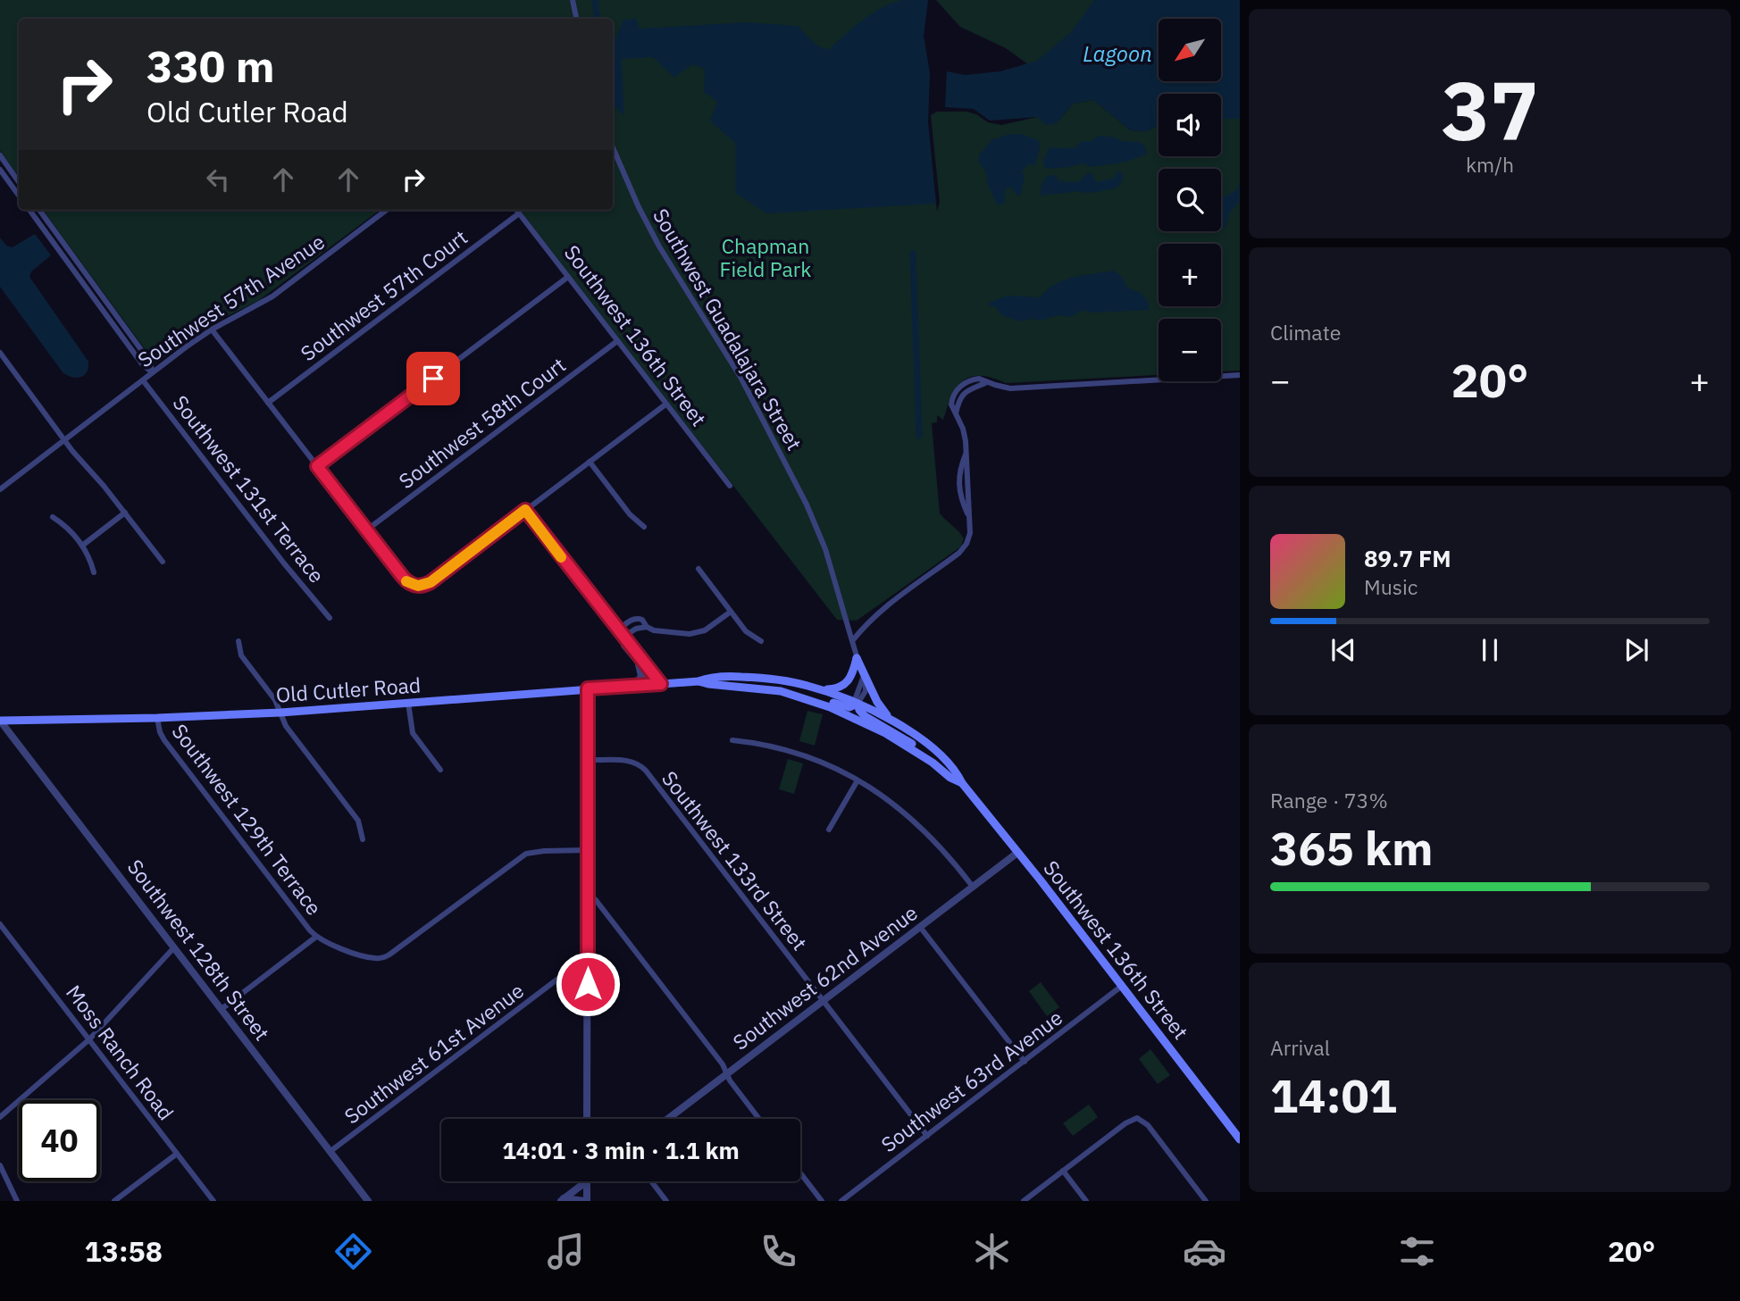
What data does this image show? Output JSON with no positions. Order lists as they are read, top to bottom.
{
  "streets": {
    "main road": ["Southwest 136th Street", "Old Cutler Road"],
    "street": [
      "Southwest 57th Court",
      "Southwest 57th Avenue",
      "Southwest Guadalajara Street",
      "Southwest 58th Court",
      "Southwest 131st Terrace",
      "Southwest 129th Terrace",
      "Southwest 133rd Street",
      "Southwest 128th Street",
      "Southwest 62nd Avenue",
      "Moss Ranch Road",
      "Southwest 61st Avenue",
      "Southwest 63rd Avenue"
    ]
  },
  "crossings": [
    ["Southwest 57th Court", "Southwest 136th Street"],
    ["Southwest 57th Avenue", "Southwest 131st Terrace"],
    ["Southwest Guadalajara Street", "Southwest 136th Street"],
    ["Southwest Guadalajara Street", "Old Cutler Road"],
    ["Southwest 136th Street", "Southwest 58th Court"],
    ["Southwest 136th Street", "Old Cutler Road"],
    ["Southwest 136th Street", "Southwest 62nd Avenue"],
    ["Southwest 136th Street", "Southwest 63rd Avenue"],
    ["Old Cutler Road", "Southwest 129th Terrace"],
    ["Old Cutler Road", "Southwest 128th Street"],
    ["Southwest 133rd Street", "Southwest 62nd Avenue"],
    ["Southwest 133rd Street", "Southwest 63rd Avenue"],
    ["Southwest 128th Street", "Southwest 61st Avenue"]
  ],
  "water": ["Lagoon"],
  "parks": ["Chapman Field Park"],
  "north": "bottom left",
  "page": {
    "tile": [
      ["37", "km/h"],
      "Climate",
      ["Range · 73%", "365 km"],
      ["Arrival", "14:01"]
    ],
    "map_buttons": ["+", "−"],
    "turn": ["330 m", "Old Cutler Road"],
    "heat": ["−", "20°", "+"],
    "song": ["89.7 FM", "Music"],
    "limit": "40",
    "trip": "14:01 · 3 min · 1.1 km",
    "tabs": ["13:58", "20°"]
  }
}
